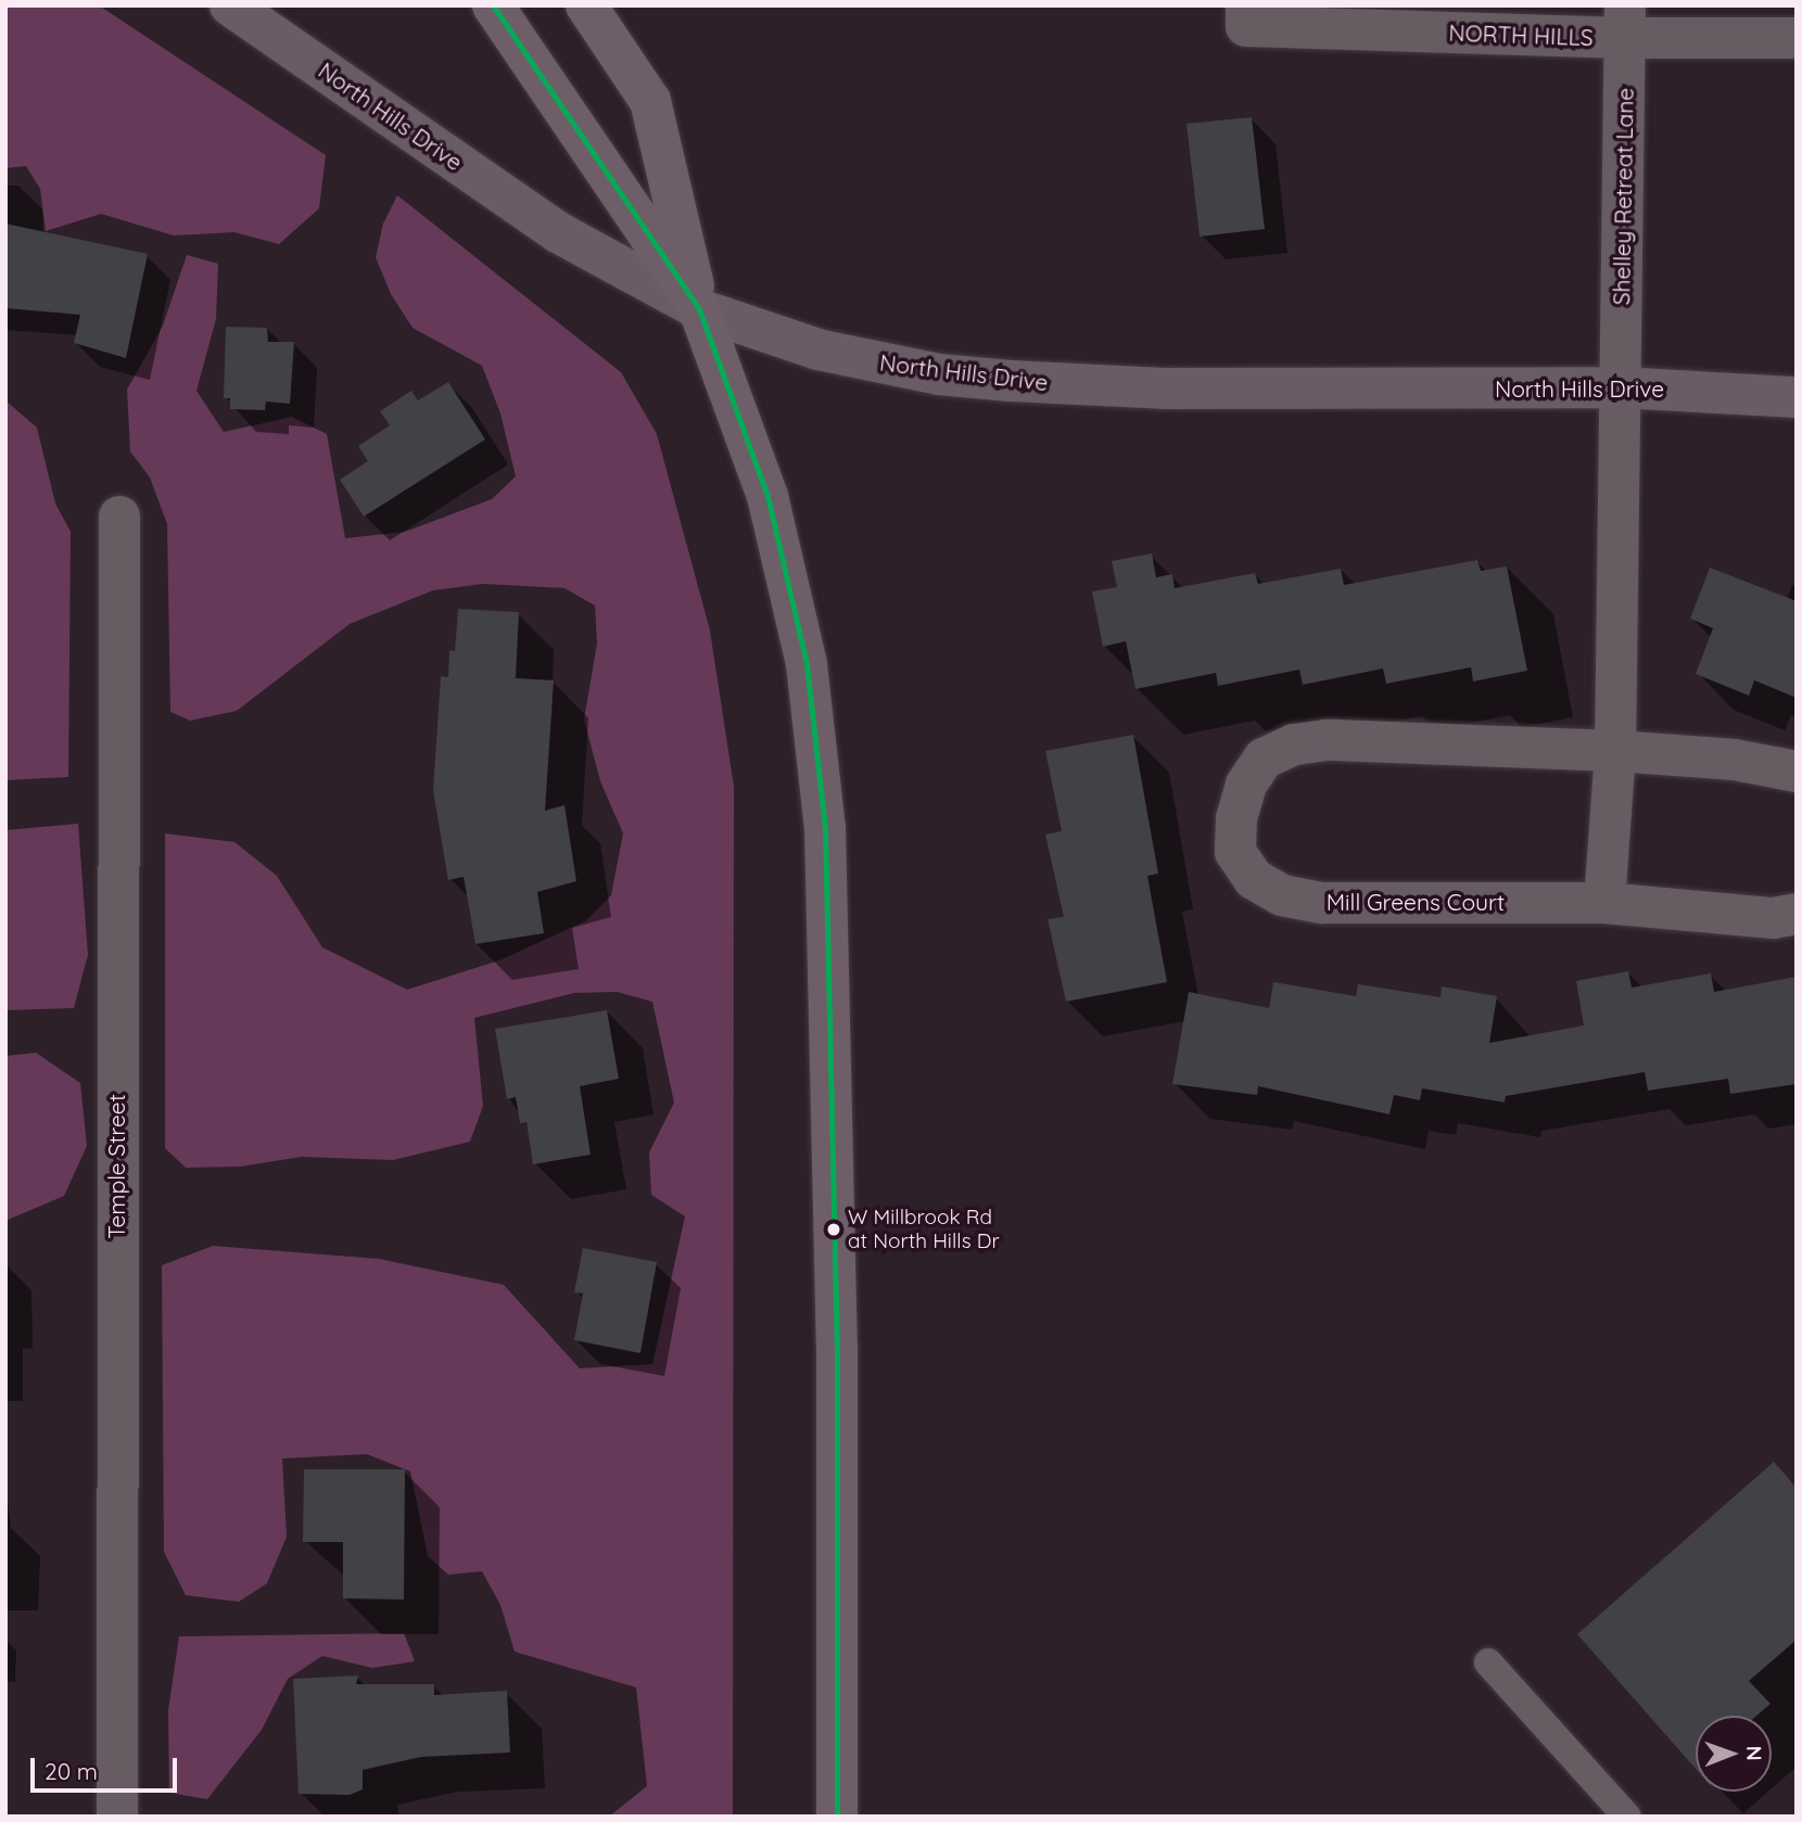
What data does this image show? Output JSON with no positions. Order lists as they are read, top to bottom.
{
  "streets": {
    "main road": ["North Hills Drive"],
    "street": [
      "NORTH HILLS",
      "Shelley Retreat Lane",
      "Mill Greens Court",
      "Temple Street"
    ]
  },
  "crossings": [
    ["NORTH HILLS", "Shelley Retreat Lane"],
    ["North Hills Drive", "Shelley Retreat Lane"]
  ],
  "places": ["W Millbrook Rd at North Hills Dr"],
  "scale_bar": "20 m",
  "north": "right"
}
